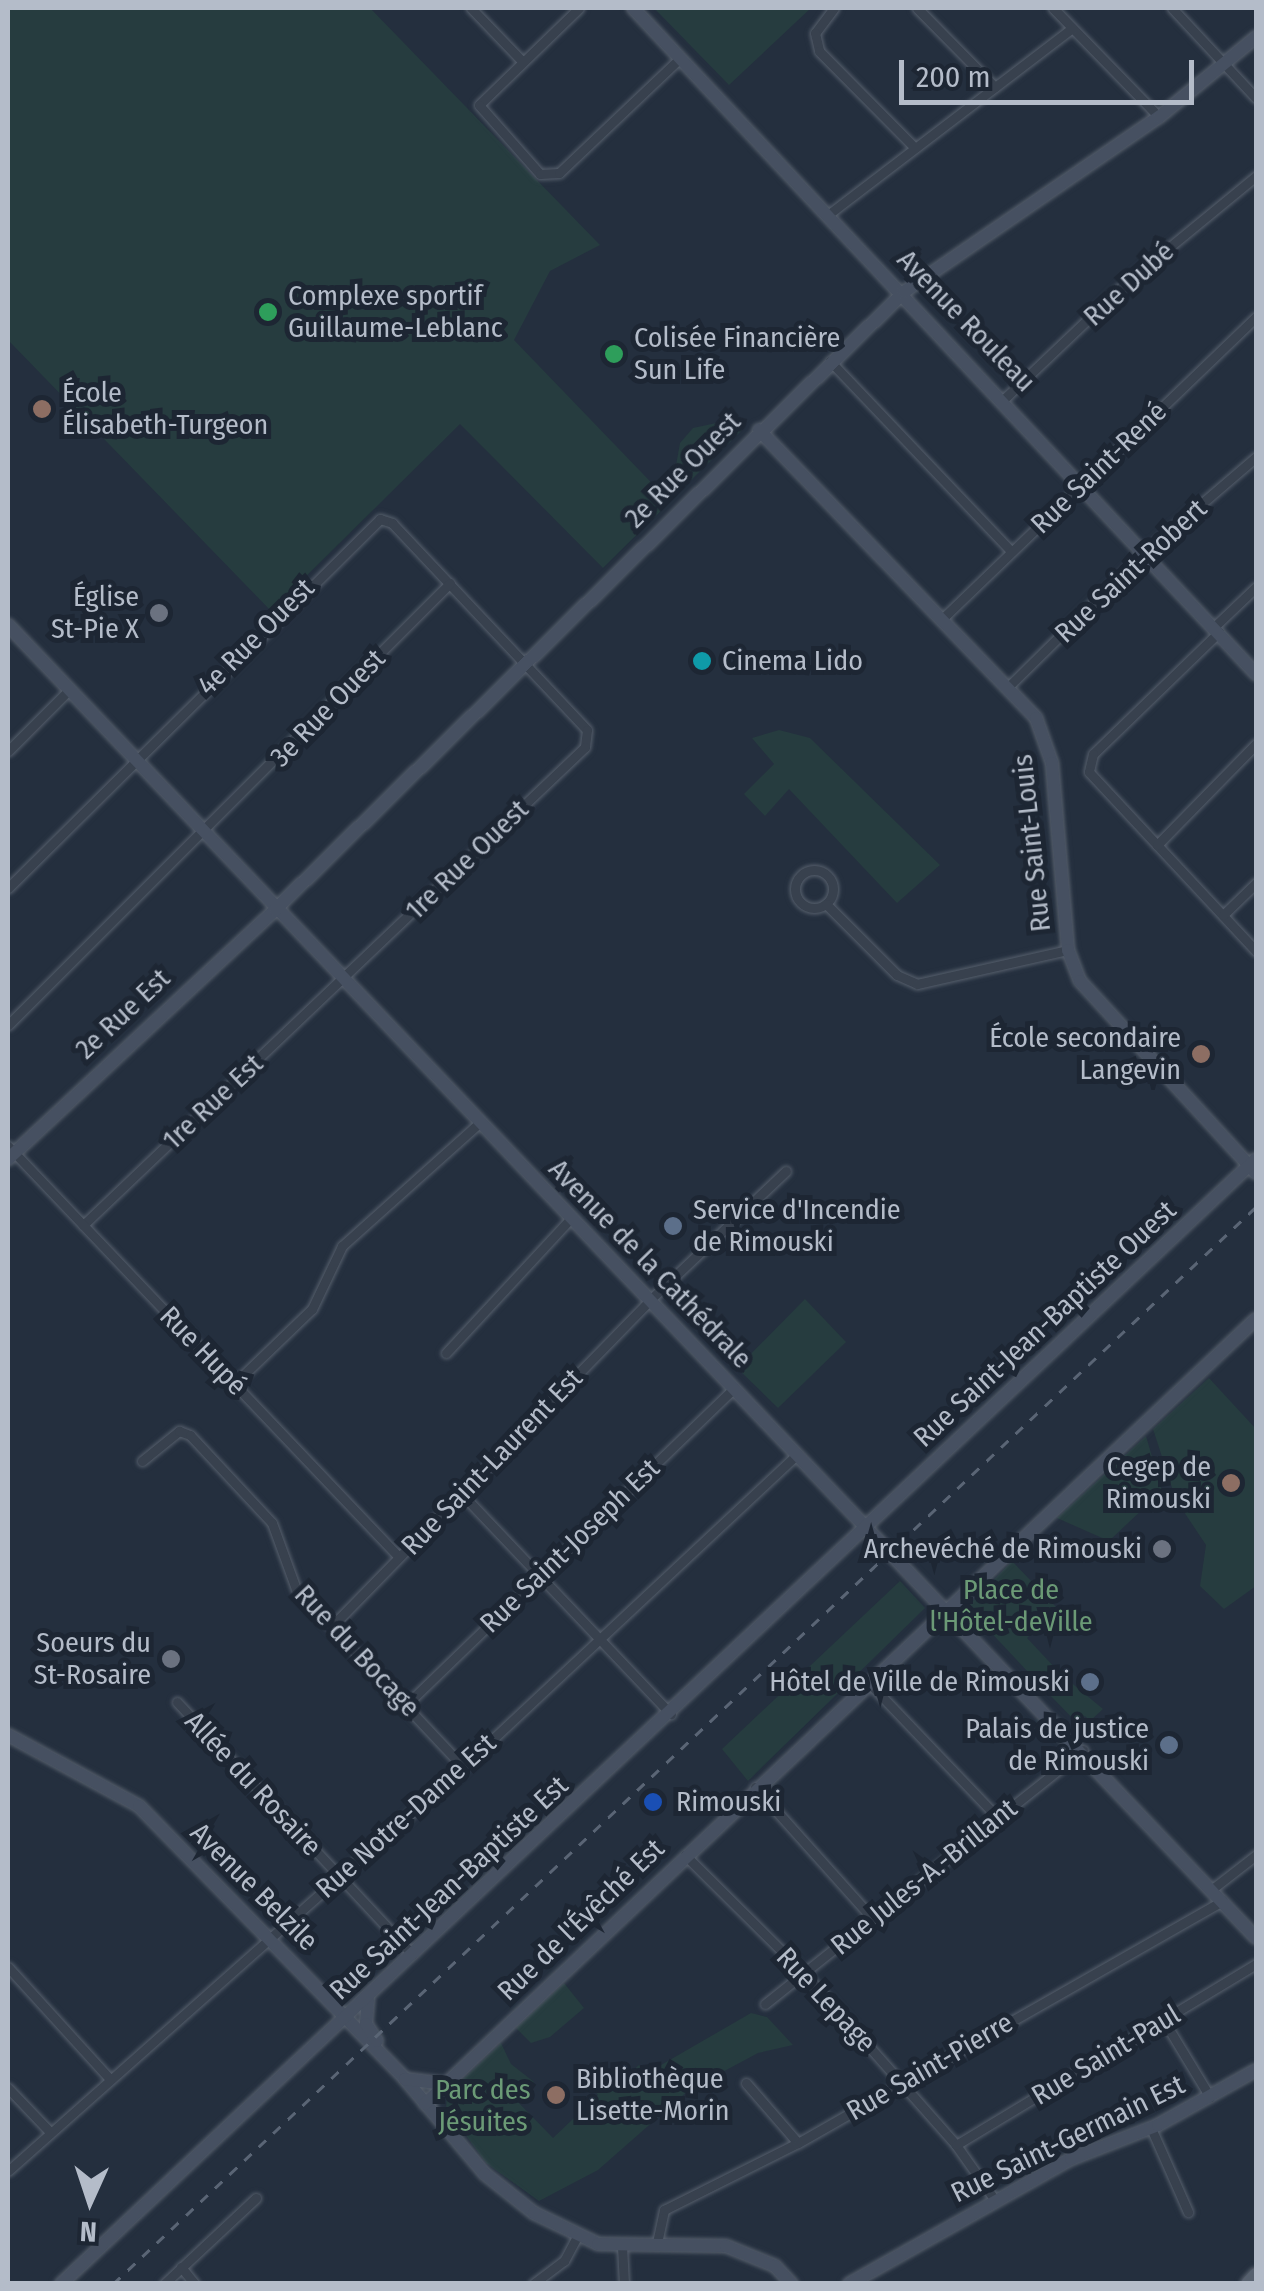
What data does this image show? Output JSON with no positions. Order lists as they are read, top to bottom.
{
  "streets": {
    "street": [
      "Rue Dubé",
      "Avenue Rouleau",
      "Rue Saint-René",
      "2e Rue Ouest",
      "Rue Saint-Robert",
      "4e Rue Ouest",
      "3e Rue Ouest",
      "Rue Saint-Louis",
      "1re Rue Ouest",
      "2e Rue Est",
      "1re Rue Est",
      "Avenue de la Cathédrale",
      "Rue Saint-Jean-Baptiste Ouest",
      "Rue Hupé",
      "Rue Saint-Laurent Est",
      "Rue Saint-Joseph Est",
      "Rue du Bocage",
      "Allée du Rosaire",
      "Rue Notre-Dame Est",
      "Rue Jules-A.-Brillant",
      "Avenue Belzile",
      "Rue Saint-Jean-Baptiste Est",
      "Rue de l'Évêché Est",
      "Rue Lepage",
      "Rue Saint-Paul",
      "Rue Saint-Pierre",
      "Rue Saint-Germain Est"
    ]
  },
  "crossings": [
    ["Rue Dubé", "Avenue Rouleau"],
    ["Avenue Rouleau", "Rue Saint-René"],
    ["Avenue Rouleau", "2e Rue Ouest"],
    ["Avenue Rouleau", "Rue Saint-Robert"],
    ["Rue Saint-René", "Rue Saint-Louis"],
    ["2e Rue Ouest", "Rue Saint-Louis"],
    ["2e Rue Ouest", "1re Rue Ouest"],
    ["2e Rue Ouest", "2e Rue Est"],
    ["2e Rue Ouest", "Avenue de la Cathédrale"],
    ["Rue Saint-Robert", "Rue Saint-Louis"],
    ["4e Rue Ouest", "3e Rue Ouest"],
    ["4e Rue Ouest", "Avenue de la Cathédrale"],
    ["3e Rue Ouest", "Avenue de la Cathédrale"],
    ["Rue Saint-Louis", "Rue Saint-Jean-Baptiste Ouest"],
    ["1re Rue Ouest", "1re Rue Est"],
    ["1re Rue Ouest", "Avenue de la Cathédrale"],
    ["2e Rue Est", "Avenue de la Cathédrale"],
    ["2e Rue Est", "Rue Hupé"],
    ["1re Rue Est", "Avenue de la Cathédrale"],
    ["1re Rue Est", "Rue Hupé"],
    ["Avenue de la Cathédrale", "Rue Saint-Jean-Baptiste Ouest"],
    ["Avenue de la Cathédrale", "Rue Saint-Laurent Est"],
    ["Avenue de la Cathédrale", "Rue Saint-Joseph Est"],
    ["Avenue de la Cathédrale", "Rue Notre-Dame Est"],
    ["Avenue de la Cathédrale", "Rue Jules-A.-Brillant"],
    ["Avenue de la Cathédrale", "Rue Saint-Jean-Baptiste Est"],
    ["Avenue de la Cathédrale", "Rue de l'Évêché Est"],
    ["Avenue de la Cathédrale", "Rue Saint-Pierre"],
    ["Rue Saint-Jean-Baptiste Ouest", "Rue Saint-Jean-Baptiste Est"],
    ["Rue Hupé", "Rue Saint-Laurent Est"],
    ["Rue Saint-Laurent Est", "Rue du Bocage"],
    ["Rue Saint-Joseph Est", "Rue du Bocage"],
    ["Rue du Bocage", "Rue Notre-Dame Est"],
    ["Allée du Rosaire", "Rue Notre-Dame Est"],
    ["Allée du Rosaire", "Rue Saint-Jean-Baptiste Est"],
    ["Rue Notre-Dame Est", "Avenue Belzile"],
    ["Rue Jules-A.-Brillant", "Rue Lepage"],
    ["Avenue Belzile", "Rue Saint-Jean-Baptiste Est"],
    ["Avenue Belzile", "Rue de l'Évêché Est"],
    ["Avenue Belzile", "Rue Saint-Pierre"],
    ["Rue de l'Évêché Est", "Rue Lepage"],
    ["Rue Lepage", "Rue Saint-Paul"],
    ["Rue Lepage", "Rue Saint-Pierre"],
    ["Rue Lepage", "Rue Saint-Germain Est"]
  ],
  "parks": ["Place de l'Hôtel-deVille", "Parc des Jésuites"],
  "places": [
    "Complexe sportif Guillaume-Leblanc",
    "Colisée Financière Sun Life",
    "École Élisabeth-Turgeon",
    "Église St-Pie X",
    "Cinema Lido",
    "École secondaire Langevin",
    "Service d'Incendie de Rimouski",
    "Cegep de Rimouski",
    "Archevéché de Rimouski",
    "Soeurs du St-Rosaire",
    "Hôtel de Ville de Rimouski",
    "Palais de justice de Rimouski",
    "Rimouski",
    "Bibliothèque Lisette-Morin"
  ],
  "scale_bar": "200 m",
  "north": "bottom"
}
